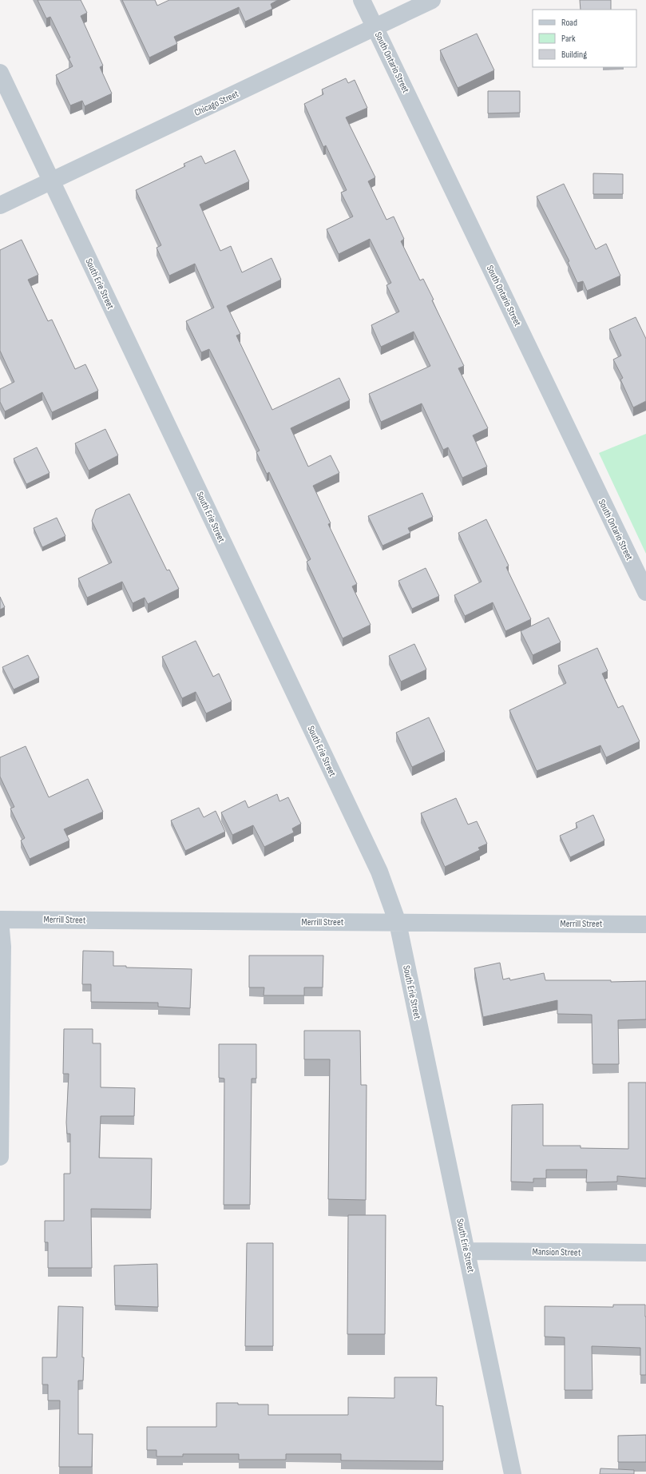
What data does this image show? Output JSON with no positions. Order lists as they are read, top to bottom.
{
  "streets": {
    "street": [
      "South Ontario Street",
      "Chicago Street",
      "South Erie Street",
      "Merrill Street",
      "Mansion Street"
    ]
  },
  "crossings": [
    ["South Ontario Street", "Chicago Street"],
    ["Chicago Street", "South Erie Street"],
    ["South Erie Street", "Merrill Street"],
    ["South Erie Street", "Mansion Street"]
  ],
  "legend": ["Road", "Park", "Building"]
}
